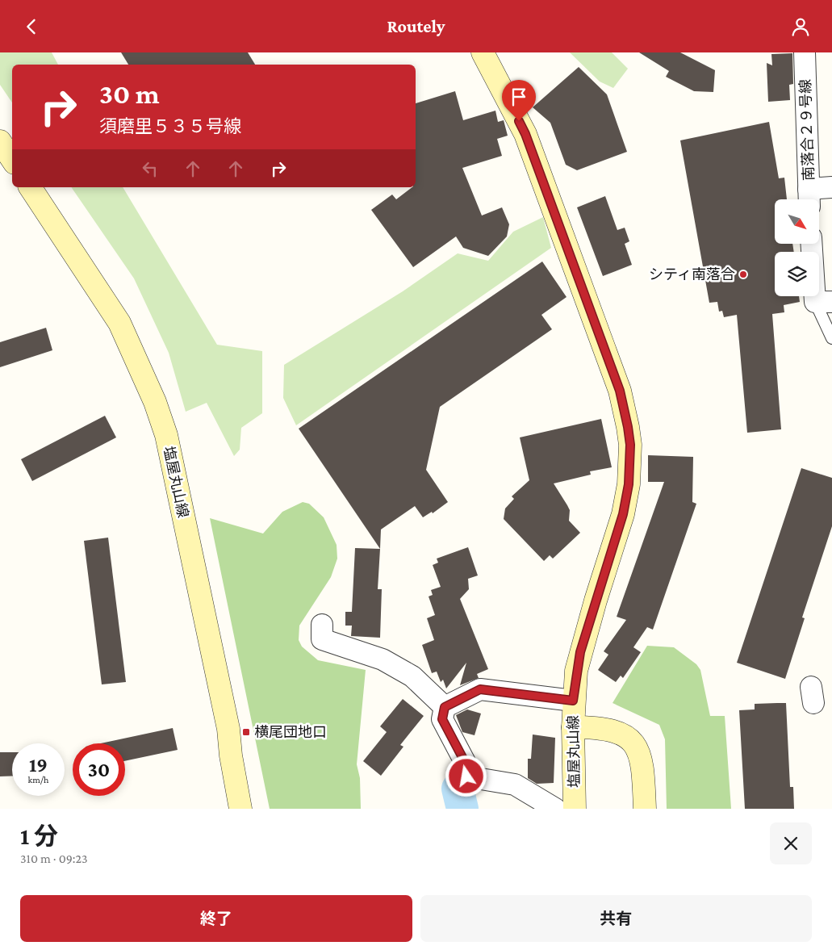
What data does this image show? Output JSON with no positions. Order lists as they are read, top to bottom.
{
  "streets": {
    "street": ["南落合２９号線", "塩屋丸山線"]
  },
  "places": {
    "other": ["シティ南落合"],
    "transit": ["横尾団地口"]
  },
  "north": "bottom right",
  "page": {
    "header": "Routely",
    "turn": ["30 m", "須磨里５３５号線"],
    "speed": "19 km/h",
    "limit": "30",
    "heading": ["1 分", "310 m · 09:23"],
    "buttons": ["終了", "共有"]
  }
}
